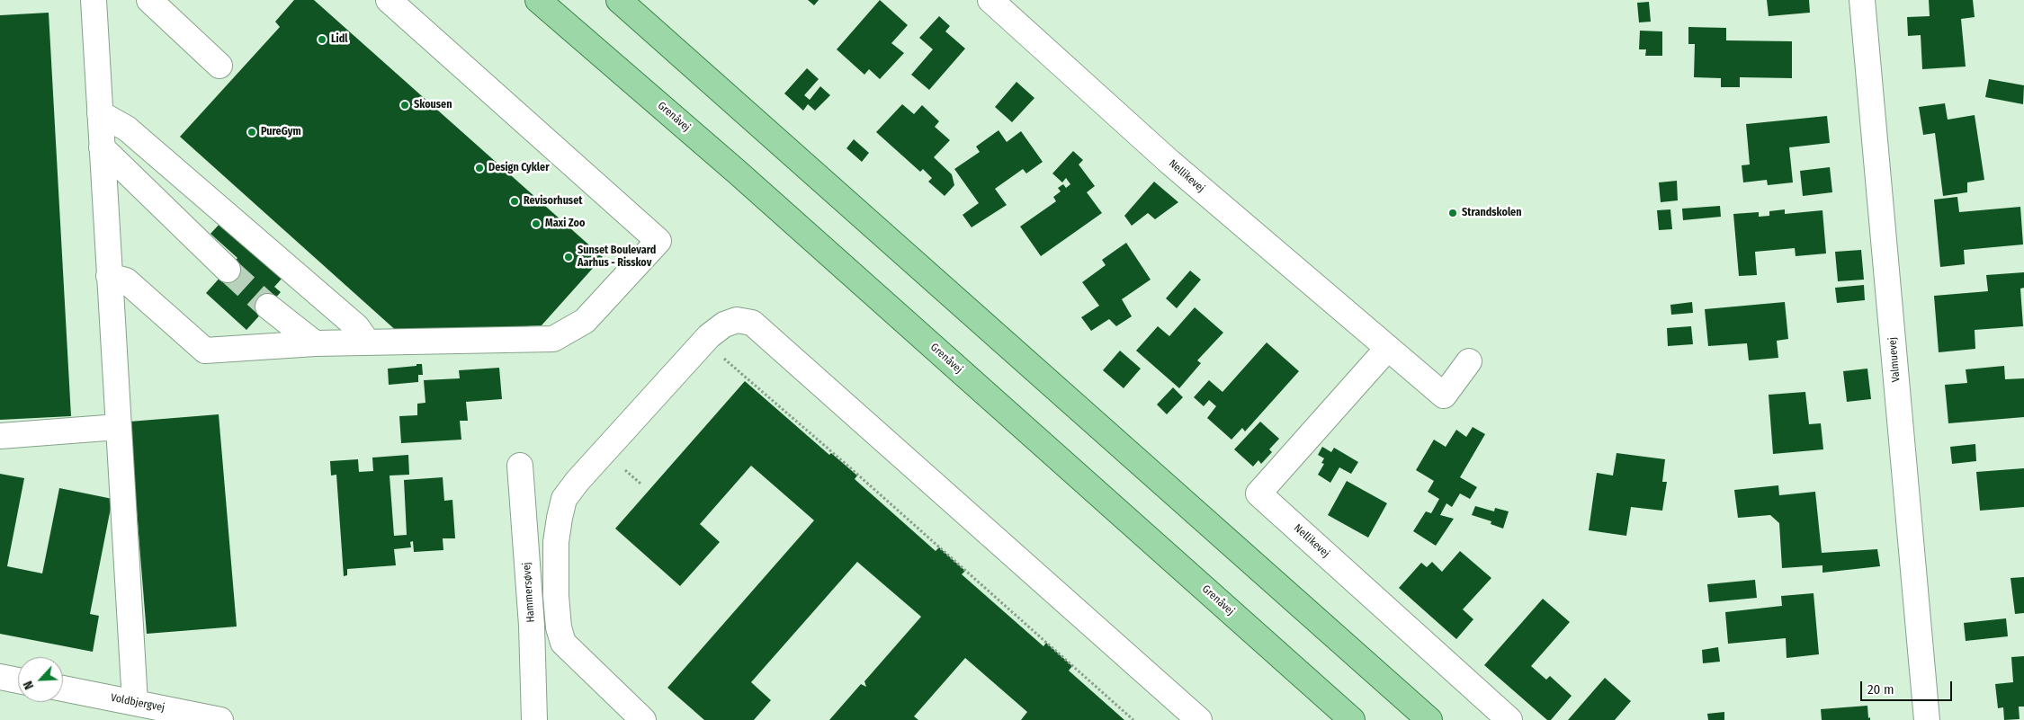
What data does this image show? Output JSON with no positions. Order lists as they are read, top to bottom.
{
  "streets": {
    "main road": ["Grenåvej"],
    "street": [
      "Nellikevej",
      "Valmuevej",
      "Hammersøvej",
      "Voldbjergvej"
    ]
  },
  "places": [
    "Lidl",
    "Skousen",
    "PureGym",
    "Design Cykler",
    "Revisorhuset",
    "Strandskolen",
    "Maxi Zoo",
    "Sunset Boulevard Aarhus - Risskov"
  ],
  "scale_bar": "20 m",
  "north": "bottom left"
}
